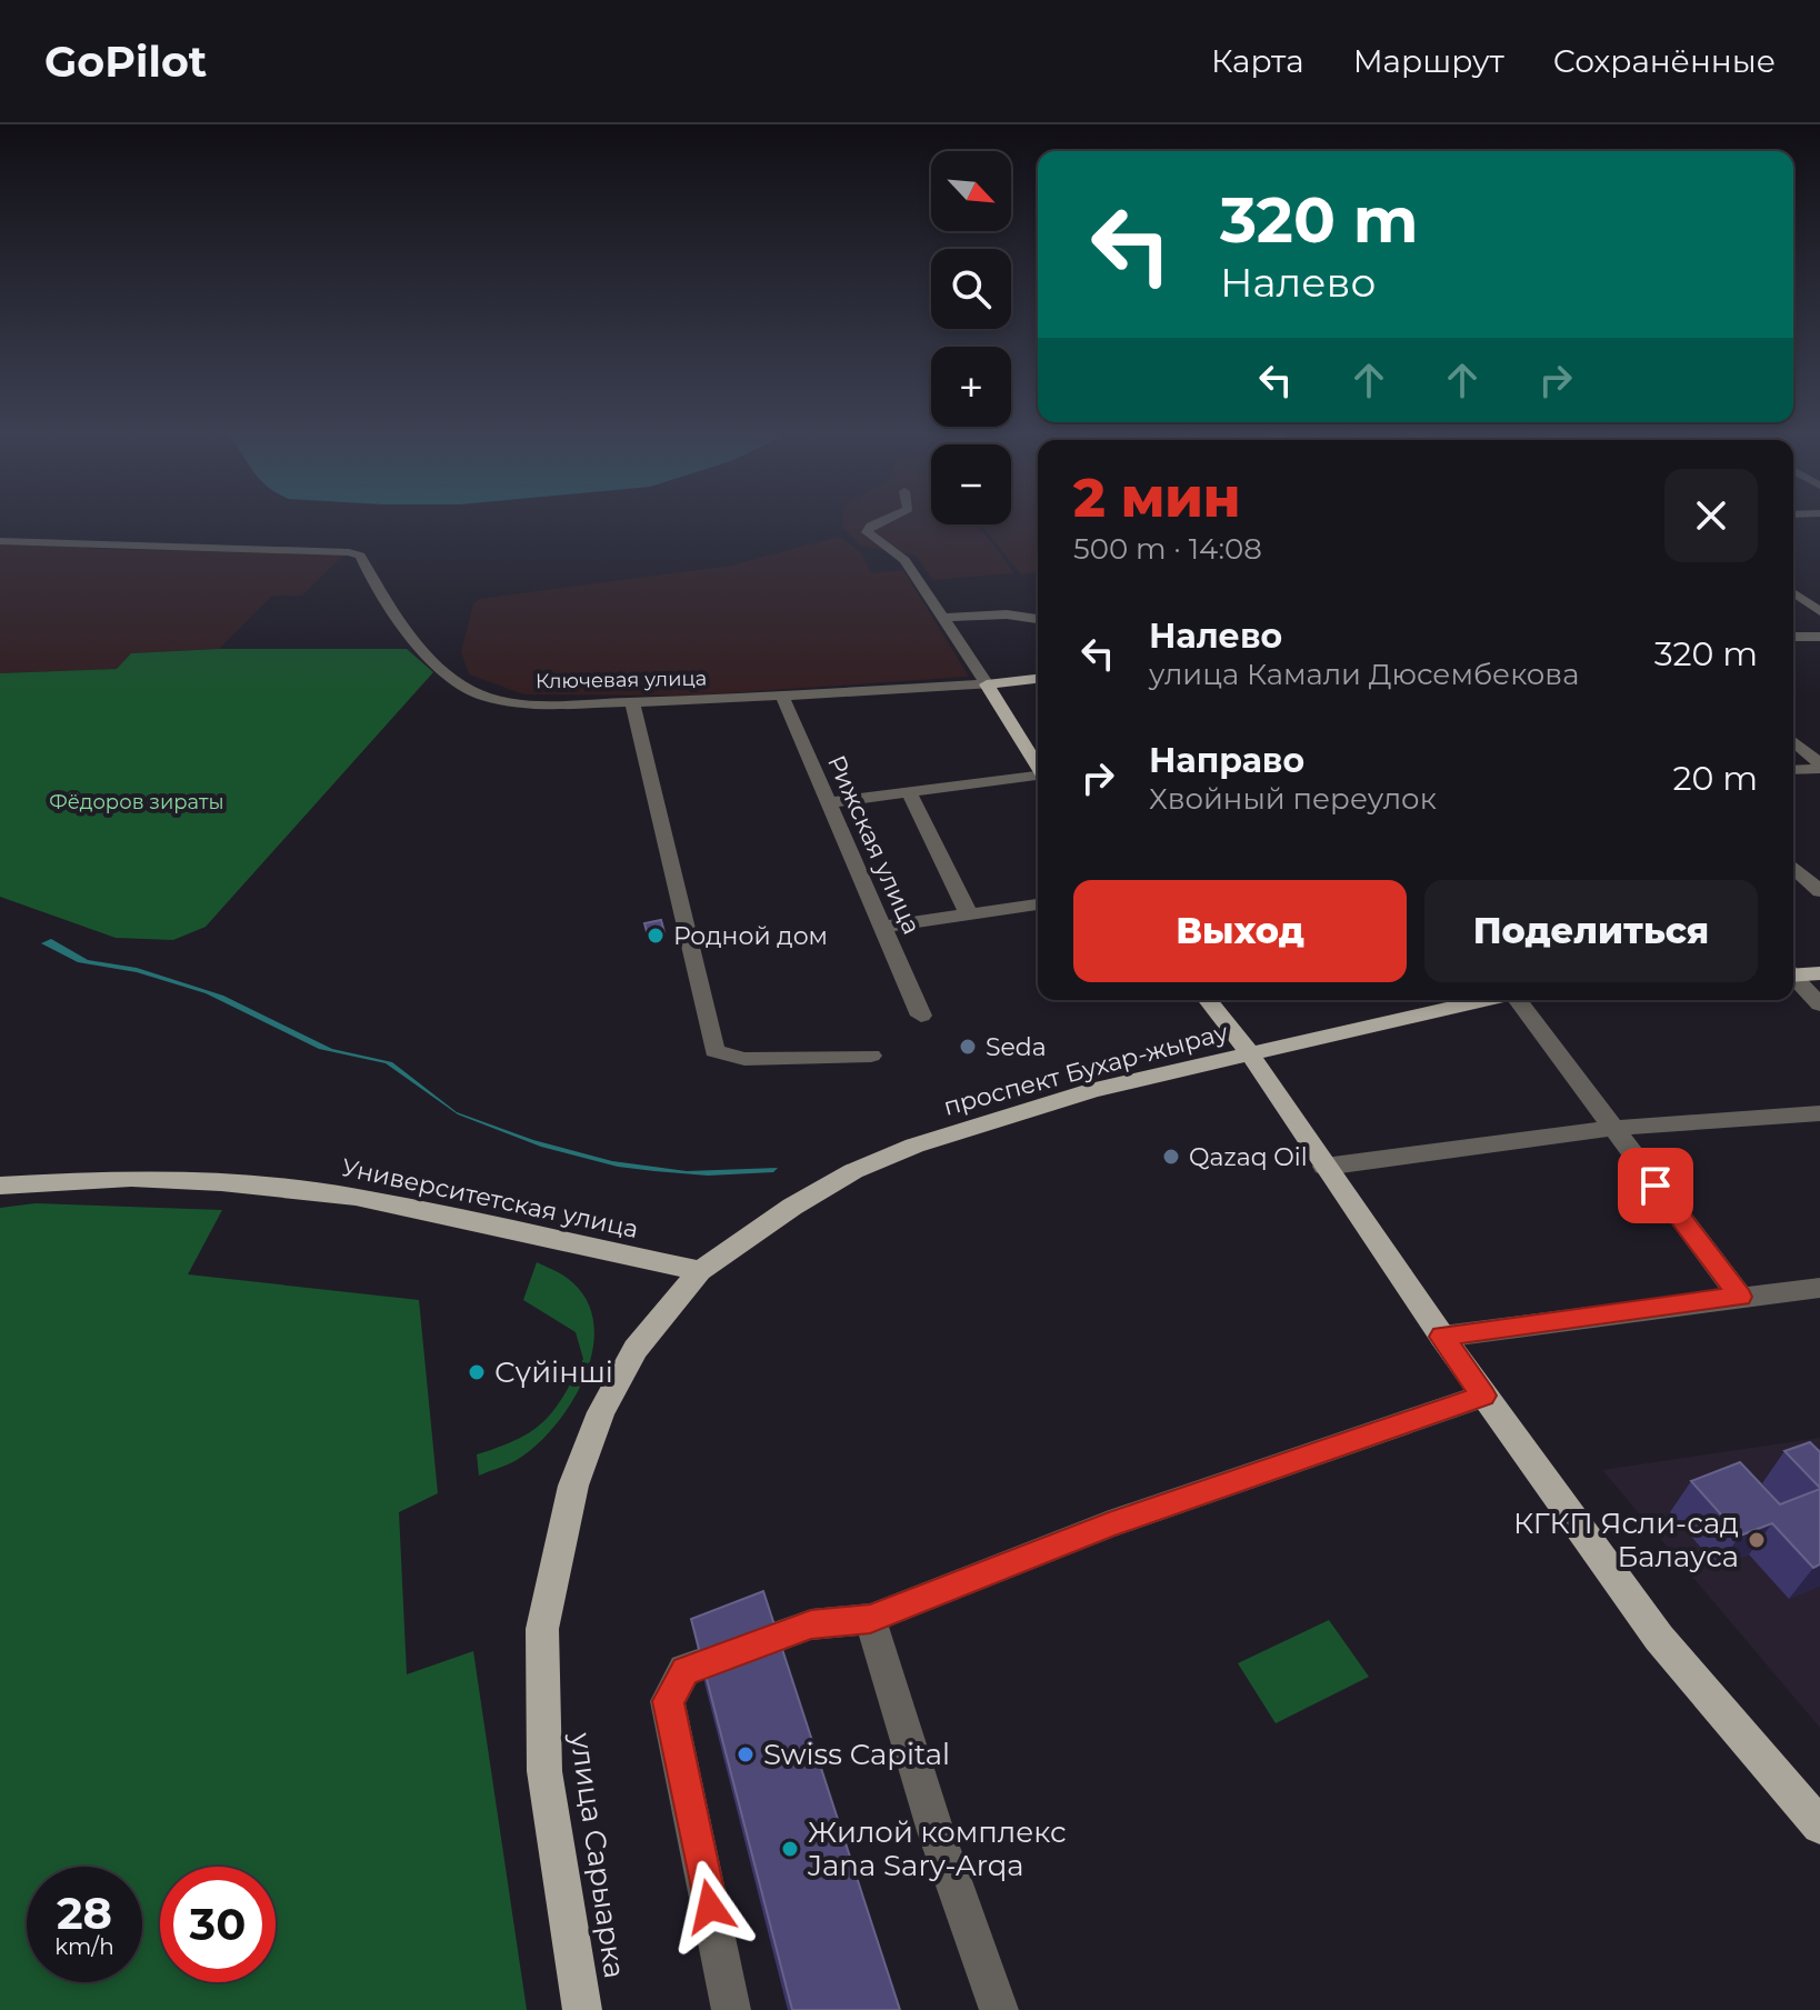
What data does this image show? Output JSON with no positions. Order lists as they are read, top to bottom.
{
  "streets": {
    "main road": [
      "Ключевая улица",
      "проспект Бухар-жырау",
      "Университетская улица",
      "улица Сарыарка"
    ],
    "street": ["Рижская улица"]
  },
  "crossings": [
    ["Ключевая улица", "Рижская улица"],
    ["проспект Бухар-жырау", "Университетская улица"],
    ["проспект Бухар-жырау", "улица Сарыарка"],
    ["Университетская улица", "улица Сарыарка"]
  ],
  "parks": ["Фёдоров зираты"],
  "places": [
    "Родной дом",
    "Seda",
    "Qazaq Oil",
    "Сүйінші",
    "КГКП Ясли-сад Балауса",
    "Swiss Capital",
    "Жилой комплекс Jana Sary-Arqa"
  ],
  "north": "bottom right",
  "page": {
    "header": "GoPilot",
    "nav": ["Карта", "Маршрут", "Сохранённые"],
    "map_buttons": ["+", "−"],
    "turn": ["320 m", "Налево"],
    "heading": ["2 мин", "500 m · 14:08"],
    "list": [
      {
        "name": "Налево",
        "note": "улица Камали Дюсембекова",
        "value": "320 m"
      },
      {
        "name": "Направо",
        "note": "Хвойный переулок",
        "value": "20 m"
      }
    ],
    "buttons": ["Выход", "Поделиться"],
    "speed": "28 km/h",
    "limit": "30"
  }
}
